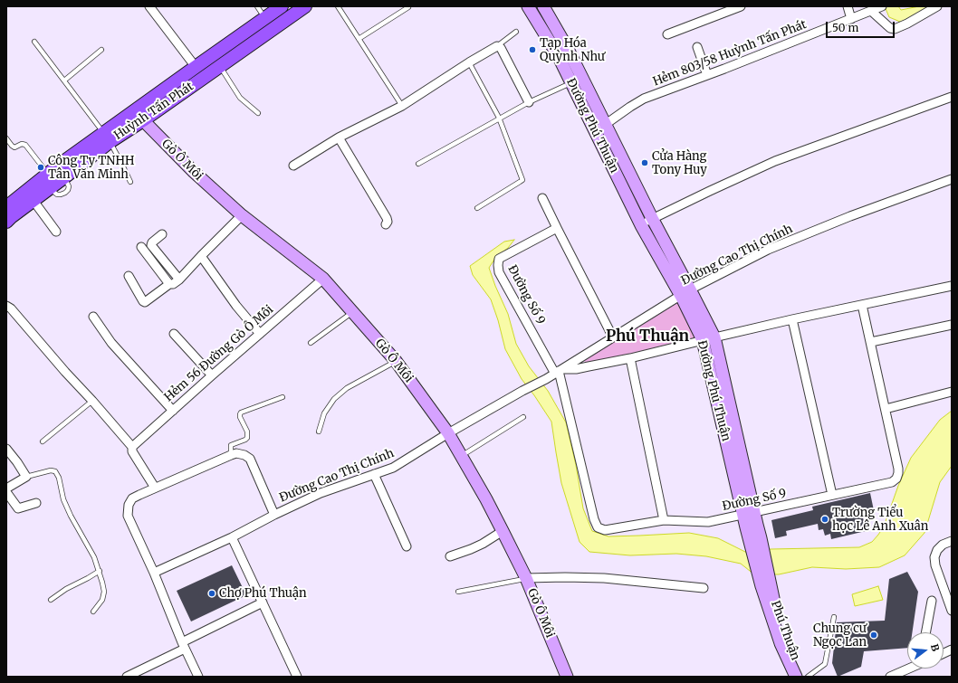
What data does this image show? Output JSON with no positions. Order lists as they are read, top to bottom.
{
  "streets": {
    "main road": ["Huỳnh Tấn Phát"],
    "street": [
      "Hẻm 803/58 Huỳnh Tấn Phát",
      "Đường Phú Thuận",
      "Gò Ô Môi",
      "Đường Cao Thị Chính",
      "Đường Số 9",
      "Hẻm 56 Đường Gò Ô Môi",
      "Phú Thuận"
    ]
  },
  "crossings": [
    ["Hẻm 803/58 Huỳnh Tấn Phát", "Đường Phú Thuận"],
    ["Huỳnh Tấn Phát", "Gò Ô Môi"],
    ["Đường Phú Thuận", "Đường Cao Thị Chính"],
    ["Đường Phú Thuận", "Đường Số 9"],
    ["Đường Phú Thuận", "Phú Thuận"],
    ["Gò Ô Môi", "Đường Cao Thị Chính"],
    ["Gò Ô Môi", "Hẻm 56 Đường Gò Ô Môi"],
    ["Đường Cao Thị Chính", "Đường Số 9"]
  ],
  "districts": ["Phú Thuận"],
  "places": [
    "Tạp Hóa Quỳnh Như",
    "Cửa Hàng Tony Huy",
    "Công Ty TNHH Tân Văn Minh",
    "Trường Tiểu học Lê Anh Xuân",
    "Chợ Phú Thuận",
    "Chung cư Ngọc Lan"
  ],
  "scale_bar": "50 m",
  "north": "right"
}
